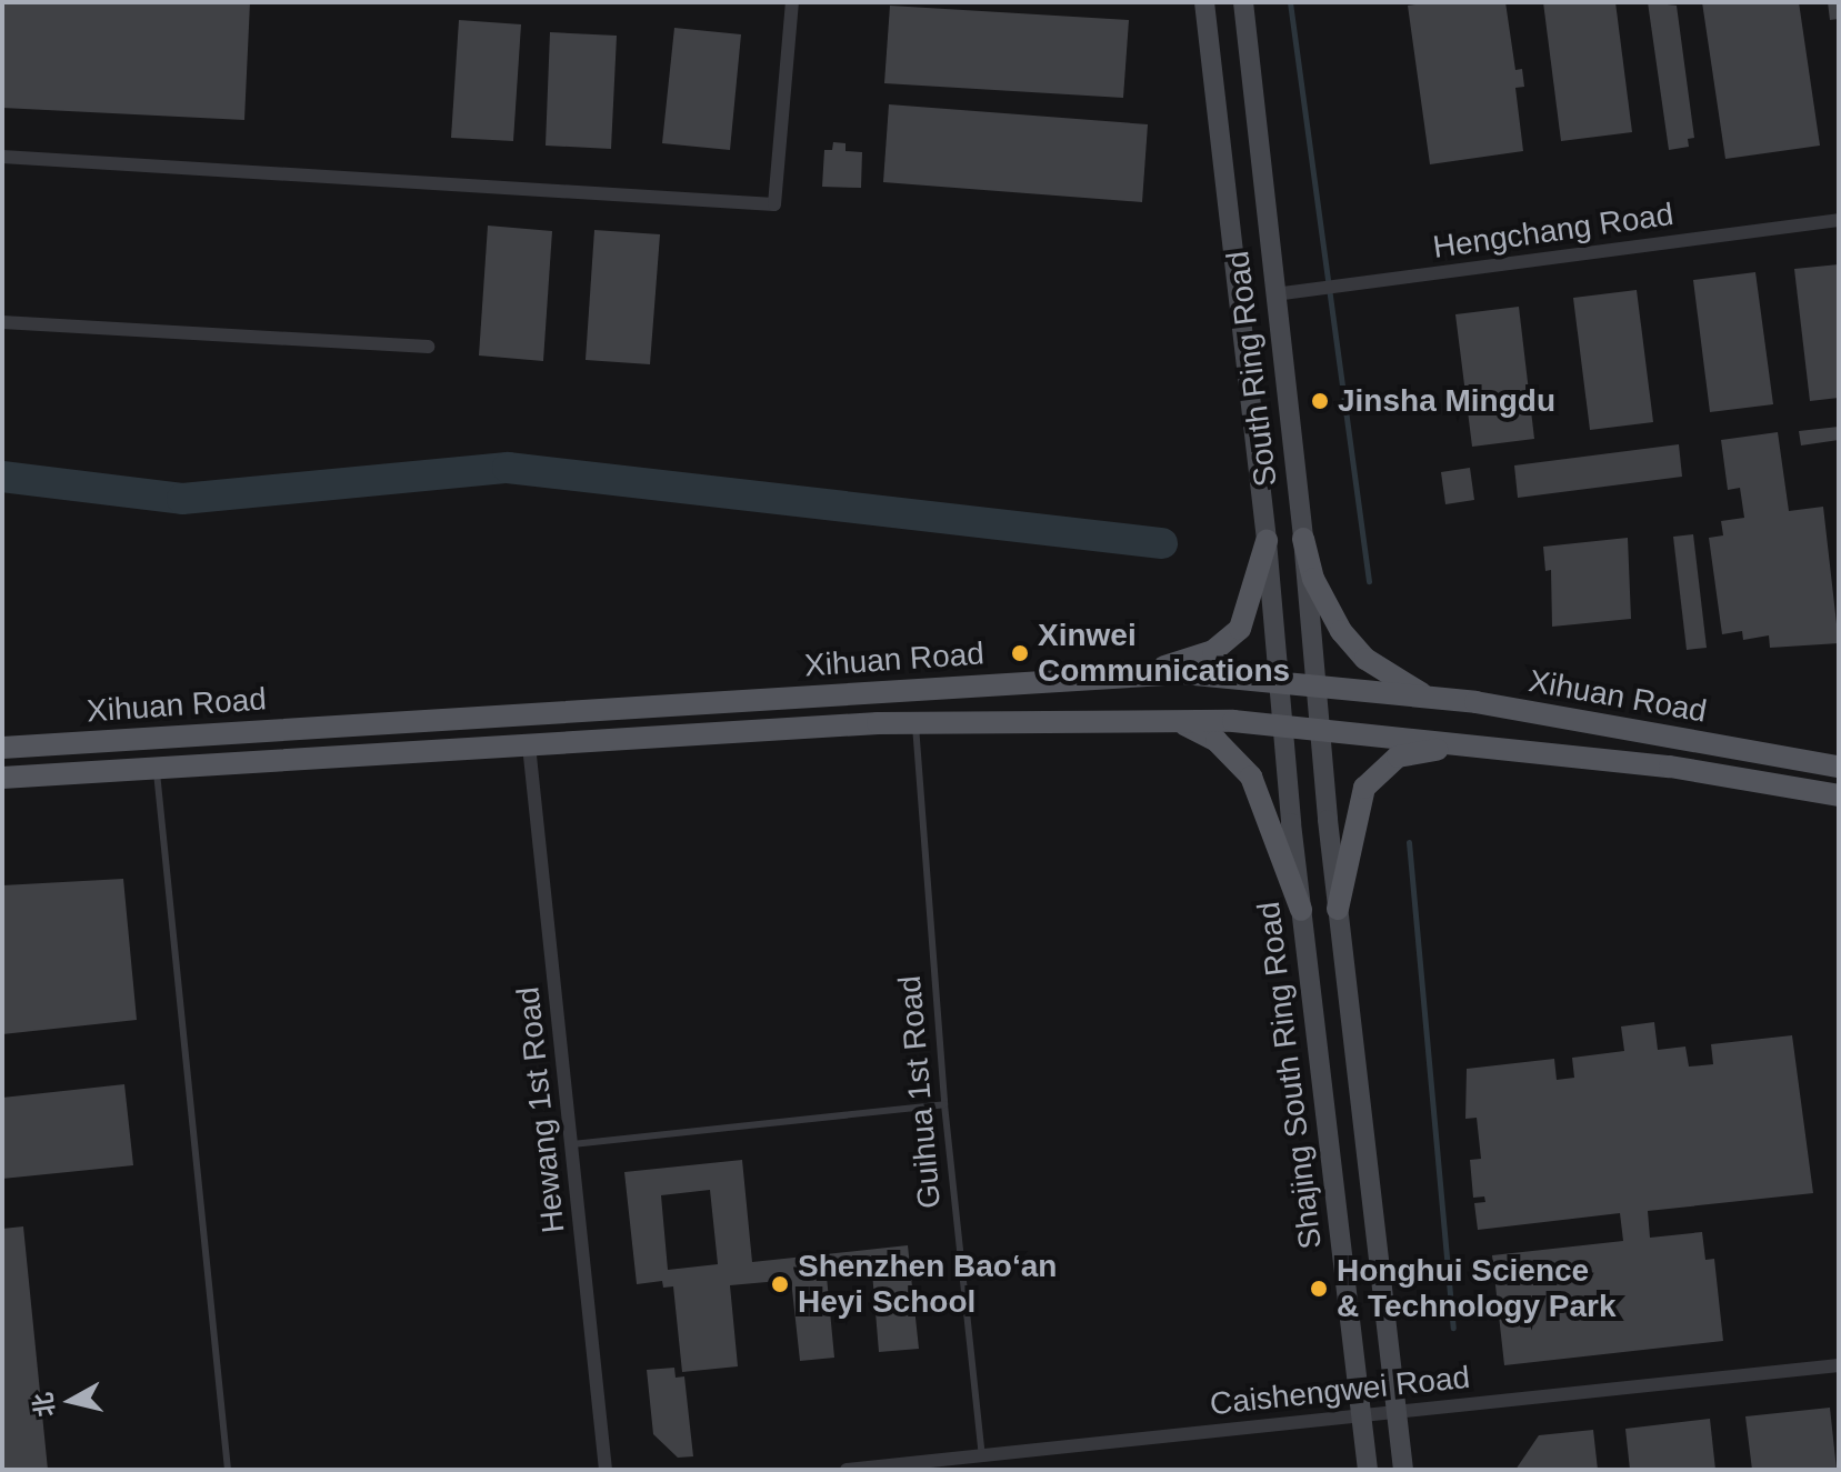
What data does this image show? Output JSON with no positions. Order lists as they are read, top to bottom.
{
  "streets": {
    "main road": ["South Ring Road", "Xihuan Road", "Shajing South Ring Road"],
    "street": ["Hengchang Road", "Hewang 1st Road", "Caishengwei Road"],
    "lane": ["Guihua 1st Road"]
  },
  "crossings": [
    ["Hengchang Road", "South Ring Road"],
    ["South Ring Road", "Xihuan Road"],
    ["South Ring Road", "Shajing South Ring Road"],
    ["Xihuan Road", "Shajing South Ring Road"],
    ["Xihuan Road", "Guihua 1st Road"],
    ["Xihuan Road", "Hewang 1st Road"],
    ["Shajing South Ring Road", "Caishengwei Road"],
    ["Guihua 1st Road", "Caishengwei Road"]
  ],
  "places": [
    "Jinsha Mingdu",
    "Xinwei Communications",
    "Shenzhen Bao‘an Heyi School",
    "Honghui Science & Technology Park"
  ],
  "north": "left"
}
